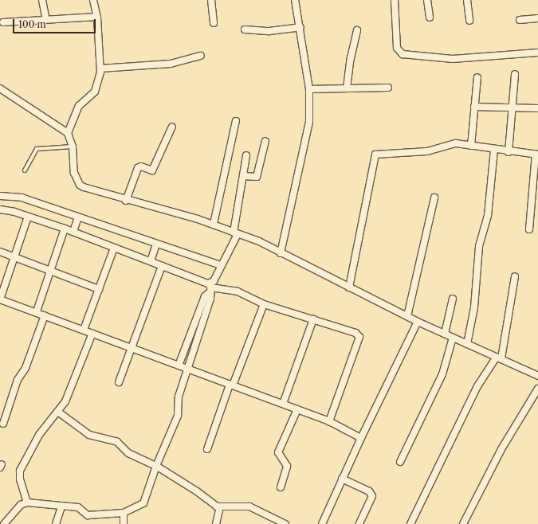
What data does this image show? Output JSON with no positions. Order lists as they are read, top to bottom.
{
  "scale_bar": "100 m"
}
